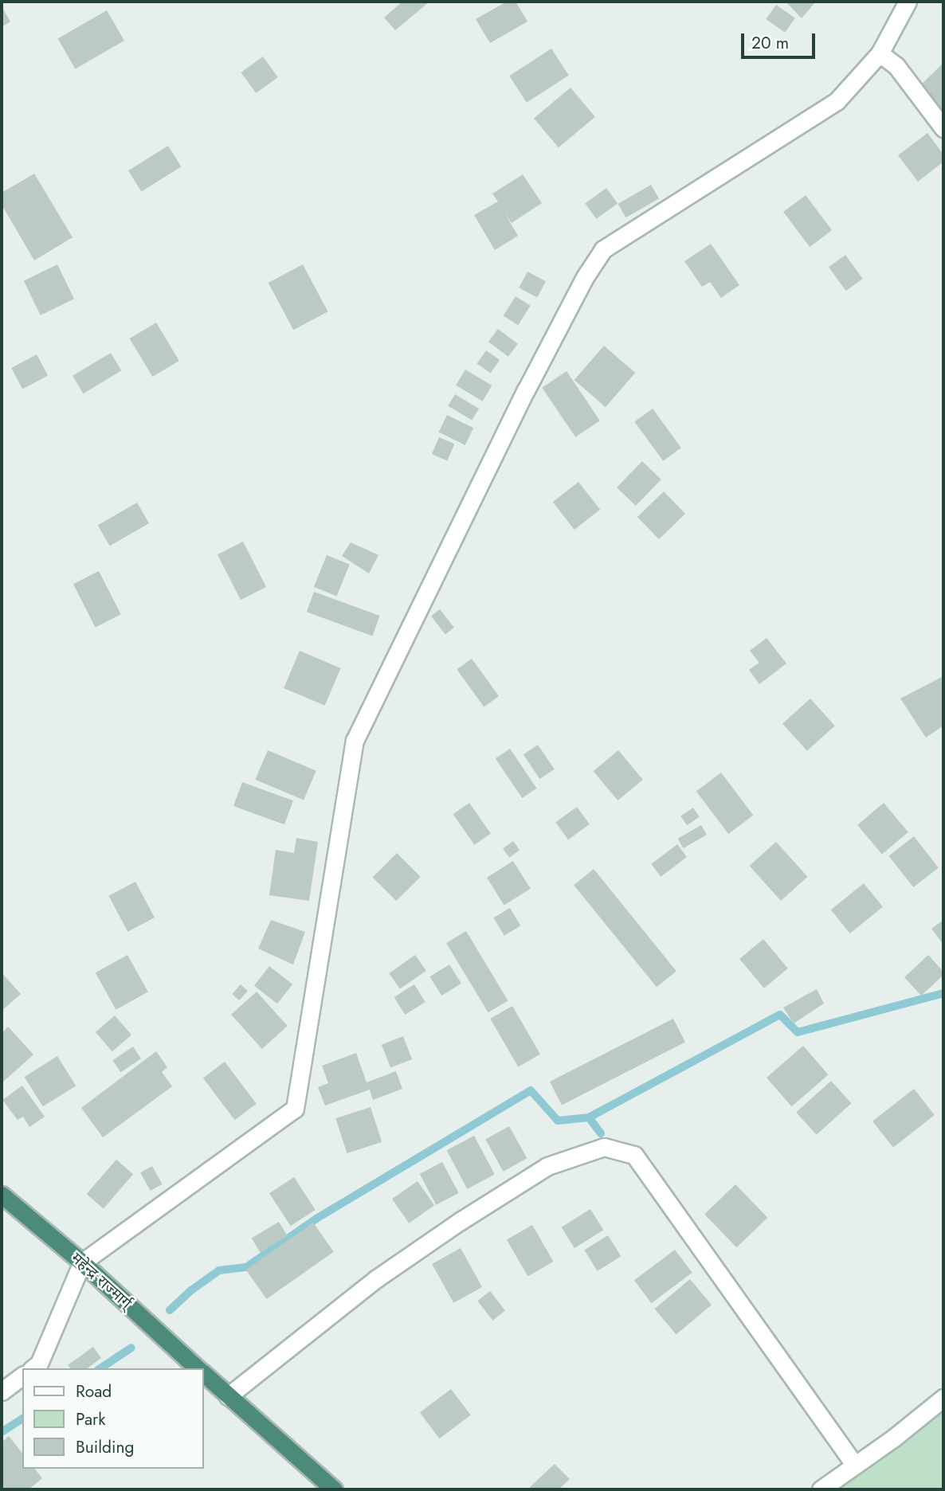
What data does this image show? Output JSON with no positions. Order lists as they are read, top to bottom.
{
  "streets": {
    "highway": ["महेन्द्र राज्मार्ग्"]
  },
  "legend": ["Road", "Park", "Building"],
  "scale_bar": "20 m"
}
